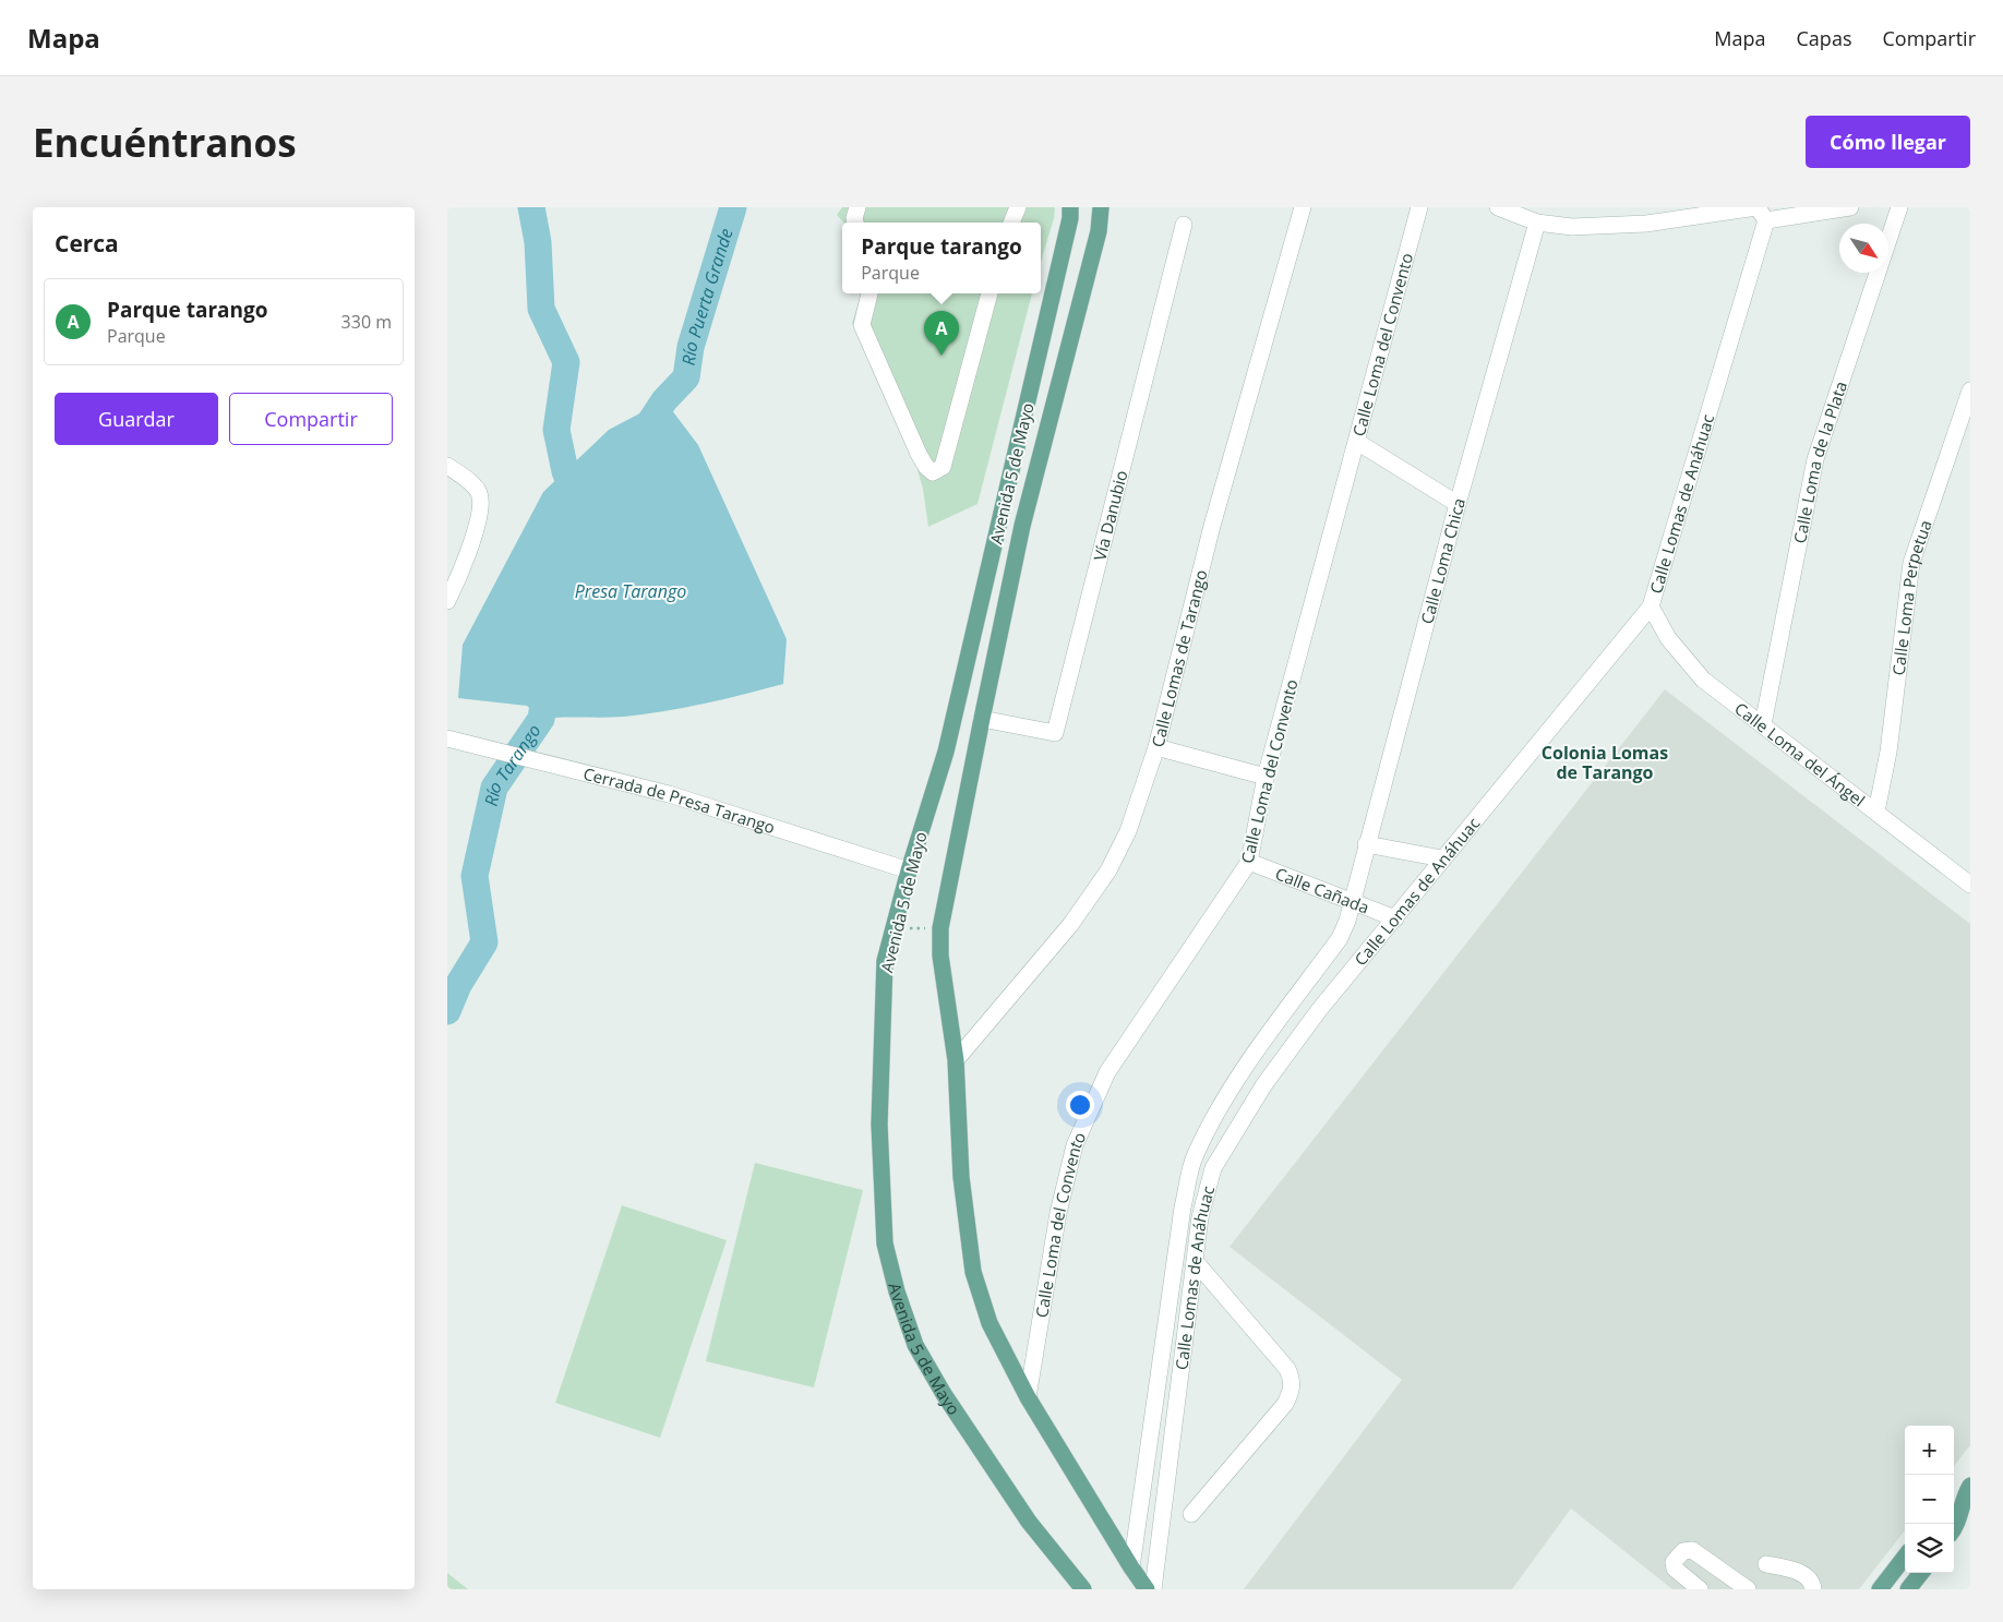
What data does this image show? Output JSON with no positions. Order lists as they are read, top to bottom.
{
  "streets": {
    "main road": ["Avenida 5 de Mayo"],
    "street": [
      "Calle Loma del Convento",
      "Calle Loma de la Plata",
      "Calle Lomas de Anáhuac",
      "Vía Danubio",
      "Calle Loma Chica",
      "Calle Loma Perpetua",
      "Calle Lomas de Tarango",
      "Calle Loma del Ángel",
      "Cerrada de Presa Tarango",
      "Calle Cañada"
    ]
  },
  "crossings": [
    ["Calle Loma del Convento", "Avenida 5 de Mayo"],
    ["Calle Loma del Convento", "Calle Cañada"],
    ["Calle Loma de la Plata", "Calle Loma del Ángel"],
    ["Avenida 5 de Mayo", "Calle Lomas de Anáhuac"],
    ["Avenida 5 de Mayo", "Vía Danubio"],
    ["Avenida 5 de Mayo", "Calle Lomas de Tarango"],
    ["Avenida 5 de Mayo", "Cerrada de Presa Tarango"],
    ["Calle Lomas de Anáhuac", "Calle Loma Chica"],
    ["Calle Lomas de Anáhuac", "Calle Loma del Ángel"],
    ["Calle Lomas de Anáhuac", "Calle Cañada"],
    ["Calle Loma Chica", "Calle Cañada"],
    ["Calle Loma Perpetua", "Calle Loma del Ángel"]
  ],
  "districts": ["Colonia Lomas de Tarango"],
  "water": ["Río Puerta Grande", "Presa Tarango", "Río Tarango"],
  "north": "bottom right",
  "page": {
    "header": "Mapa",
    "nav": ["Mapa", "Capas", "Compartir"],
    "buttons": [
      "Cómo llegar",
      ["Guardar", "Compartir"]
    ],
    "title": "Encuéntranos",
    "heading": "Cerca",
    "popup": ["Parque tarango", "Parque"],
    "list": [
      {
        "mark": "A",
        "name": "Parque tarango",
        "note": "Parque",
        "value": "330 m"
      }
    ],
    "pins": "A",
    "map_buttons": ["+", "−"]
  }
}
